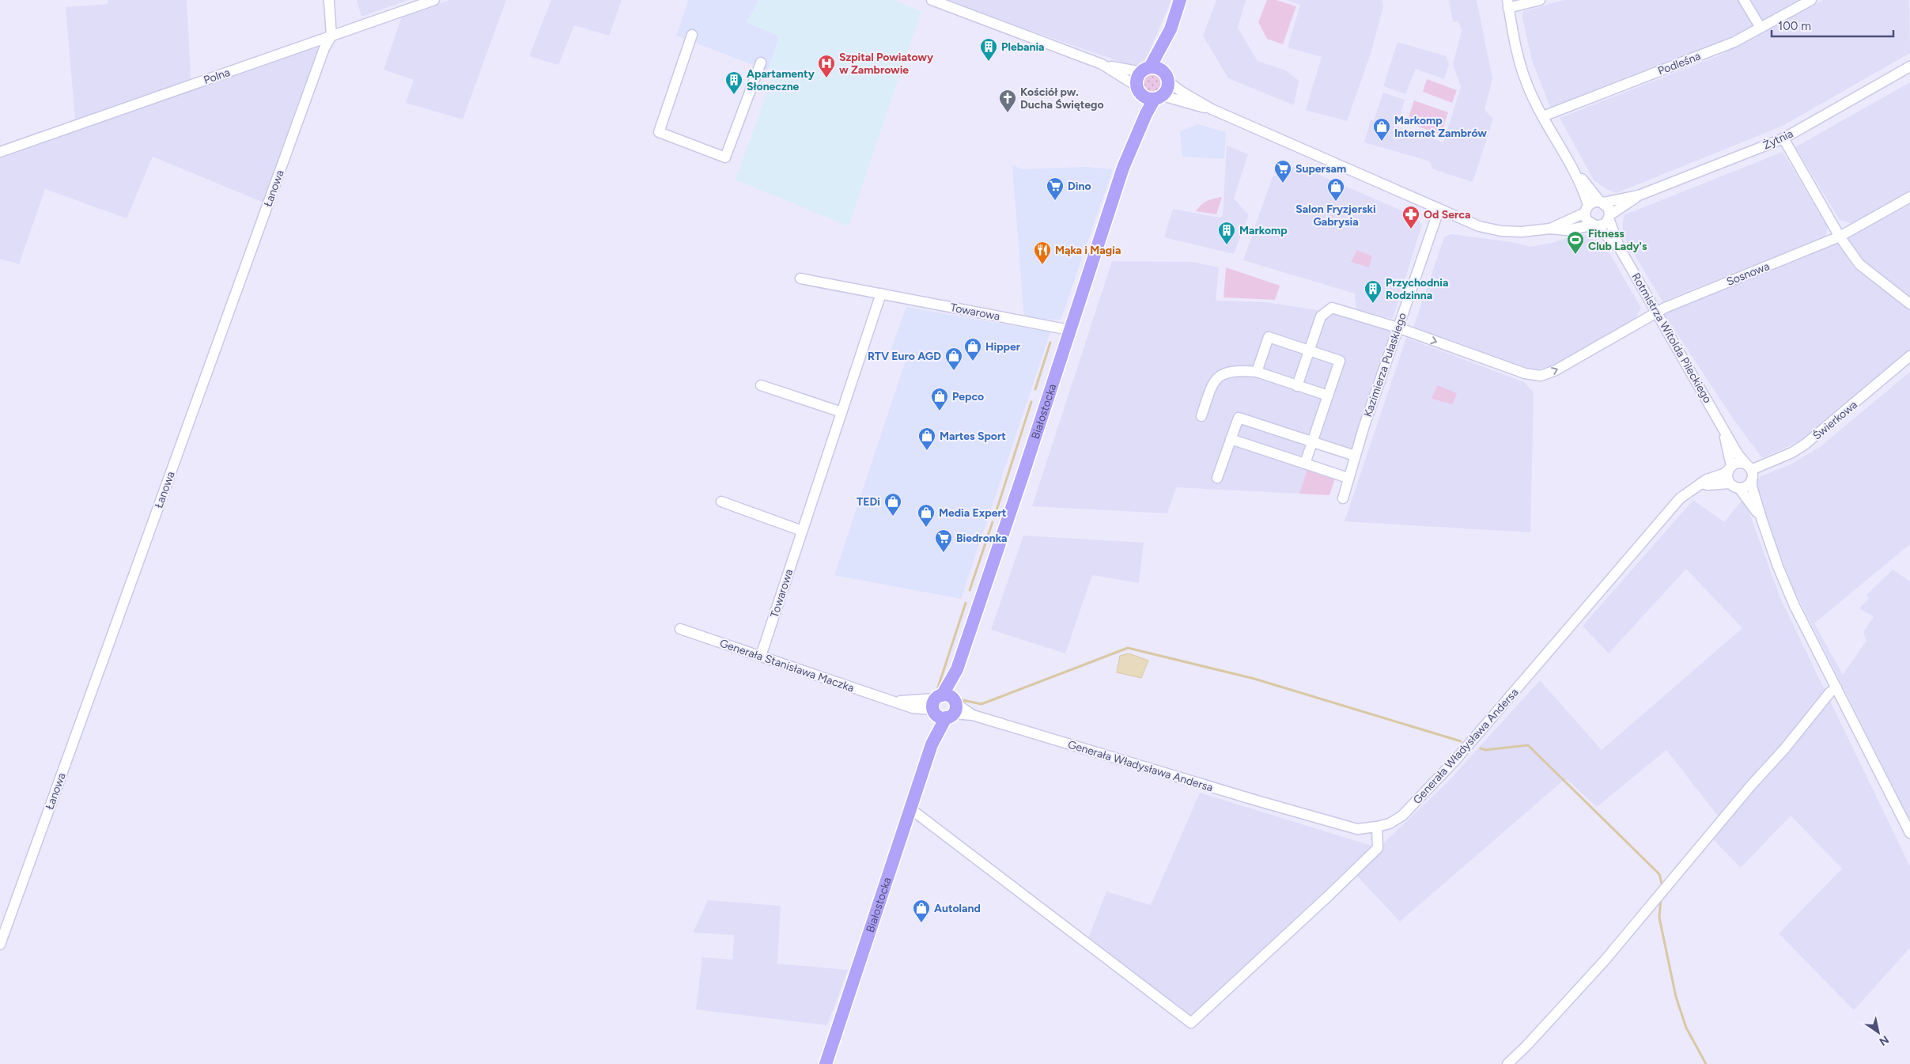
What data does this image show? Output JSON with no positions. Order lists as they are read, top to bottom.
{
  "streets": {
    "main road": ["Białostocka"],
    "street": [
      "Podleśna",
      "Polna",
      "Żytnia",
      "Łanowa",
      "Sosnowa",
      "Towarowa",
      "Rotmistrza Witolda Pileckiego",
      "Kazimierza Pułaskiego",
      "Świerkowa",
      "Generała Stanisława Maczka",
      "Generała Władysława Andersa"
    ]
  },
  "crossings": [
    ["Polna", "Łanowa"],
    ["Żytnia", "Rotmistrza Witolda Pileckiego"],
    ["Sosnowa", "Rotmistrza Witolda Pileckiego"],
    ["Sosnowa", "Kazimierza Pułaskiego"],
    ["Towarowa", "Białostocka"],
    ["Towarowa", "Generała Stanisława Maczka"],
    ["Rotmistrza Witolda Pileckiego", "Świerkowa"],
    ["Rotmistrza Witolda Pileckiego", "Generała Władysława Andersa"],
    ["Białostocka", "Generała Stanisława Maczka"],
    ["Białostocka", "Generała Władysława Andersa"],
    ["Świerkowa", "Generała Władysława Andersa"],
    ["Generała Stanisława Maczka", "Generała Władysława Andersa"]
  ],
  "one_way": ["Sosnowa"],
  "places": {
    "building": [
      "Plebania",
      "Apartamenty Słoneczne",
      "Markomp",
      "Przychodnia Rodzinna"
    ],
    "hospital": ["Szpital Powiatowy w Zambrowie"],
    "church": ["Kościół pw. Ducha Świętego"],
    "shop": [
      "Markomp Internet Zambrów",
      "Salon Fryzjerski Gabrysia",
      "Hipper",
      "RTV Euro AGD",
      "Pepco",
      "Martes Sport",
      "TEDi",
      "Media Expert",
      "Autoland"
    ],
    "supermarket": ["Supersam", "Dino", "Biedronka"],
    "pharmacy": ["Od Serca"],
    "sports": ["Fitness Club Lady's"],
    "restaurant": ["Mąka i Magia"]
  },
  "scale_bar": "100 m",
  "north": "bottom right"
}
